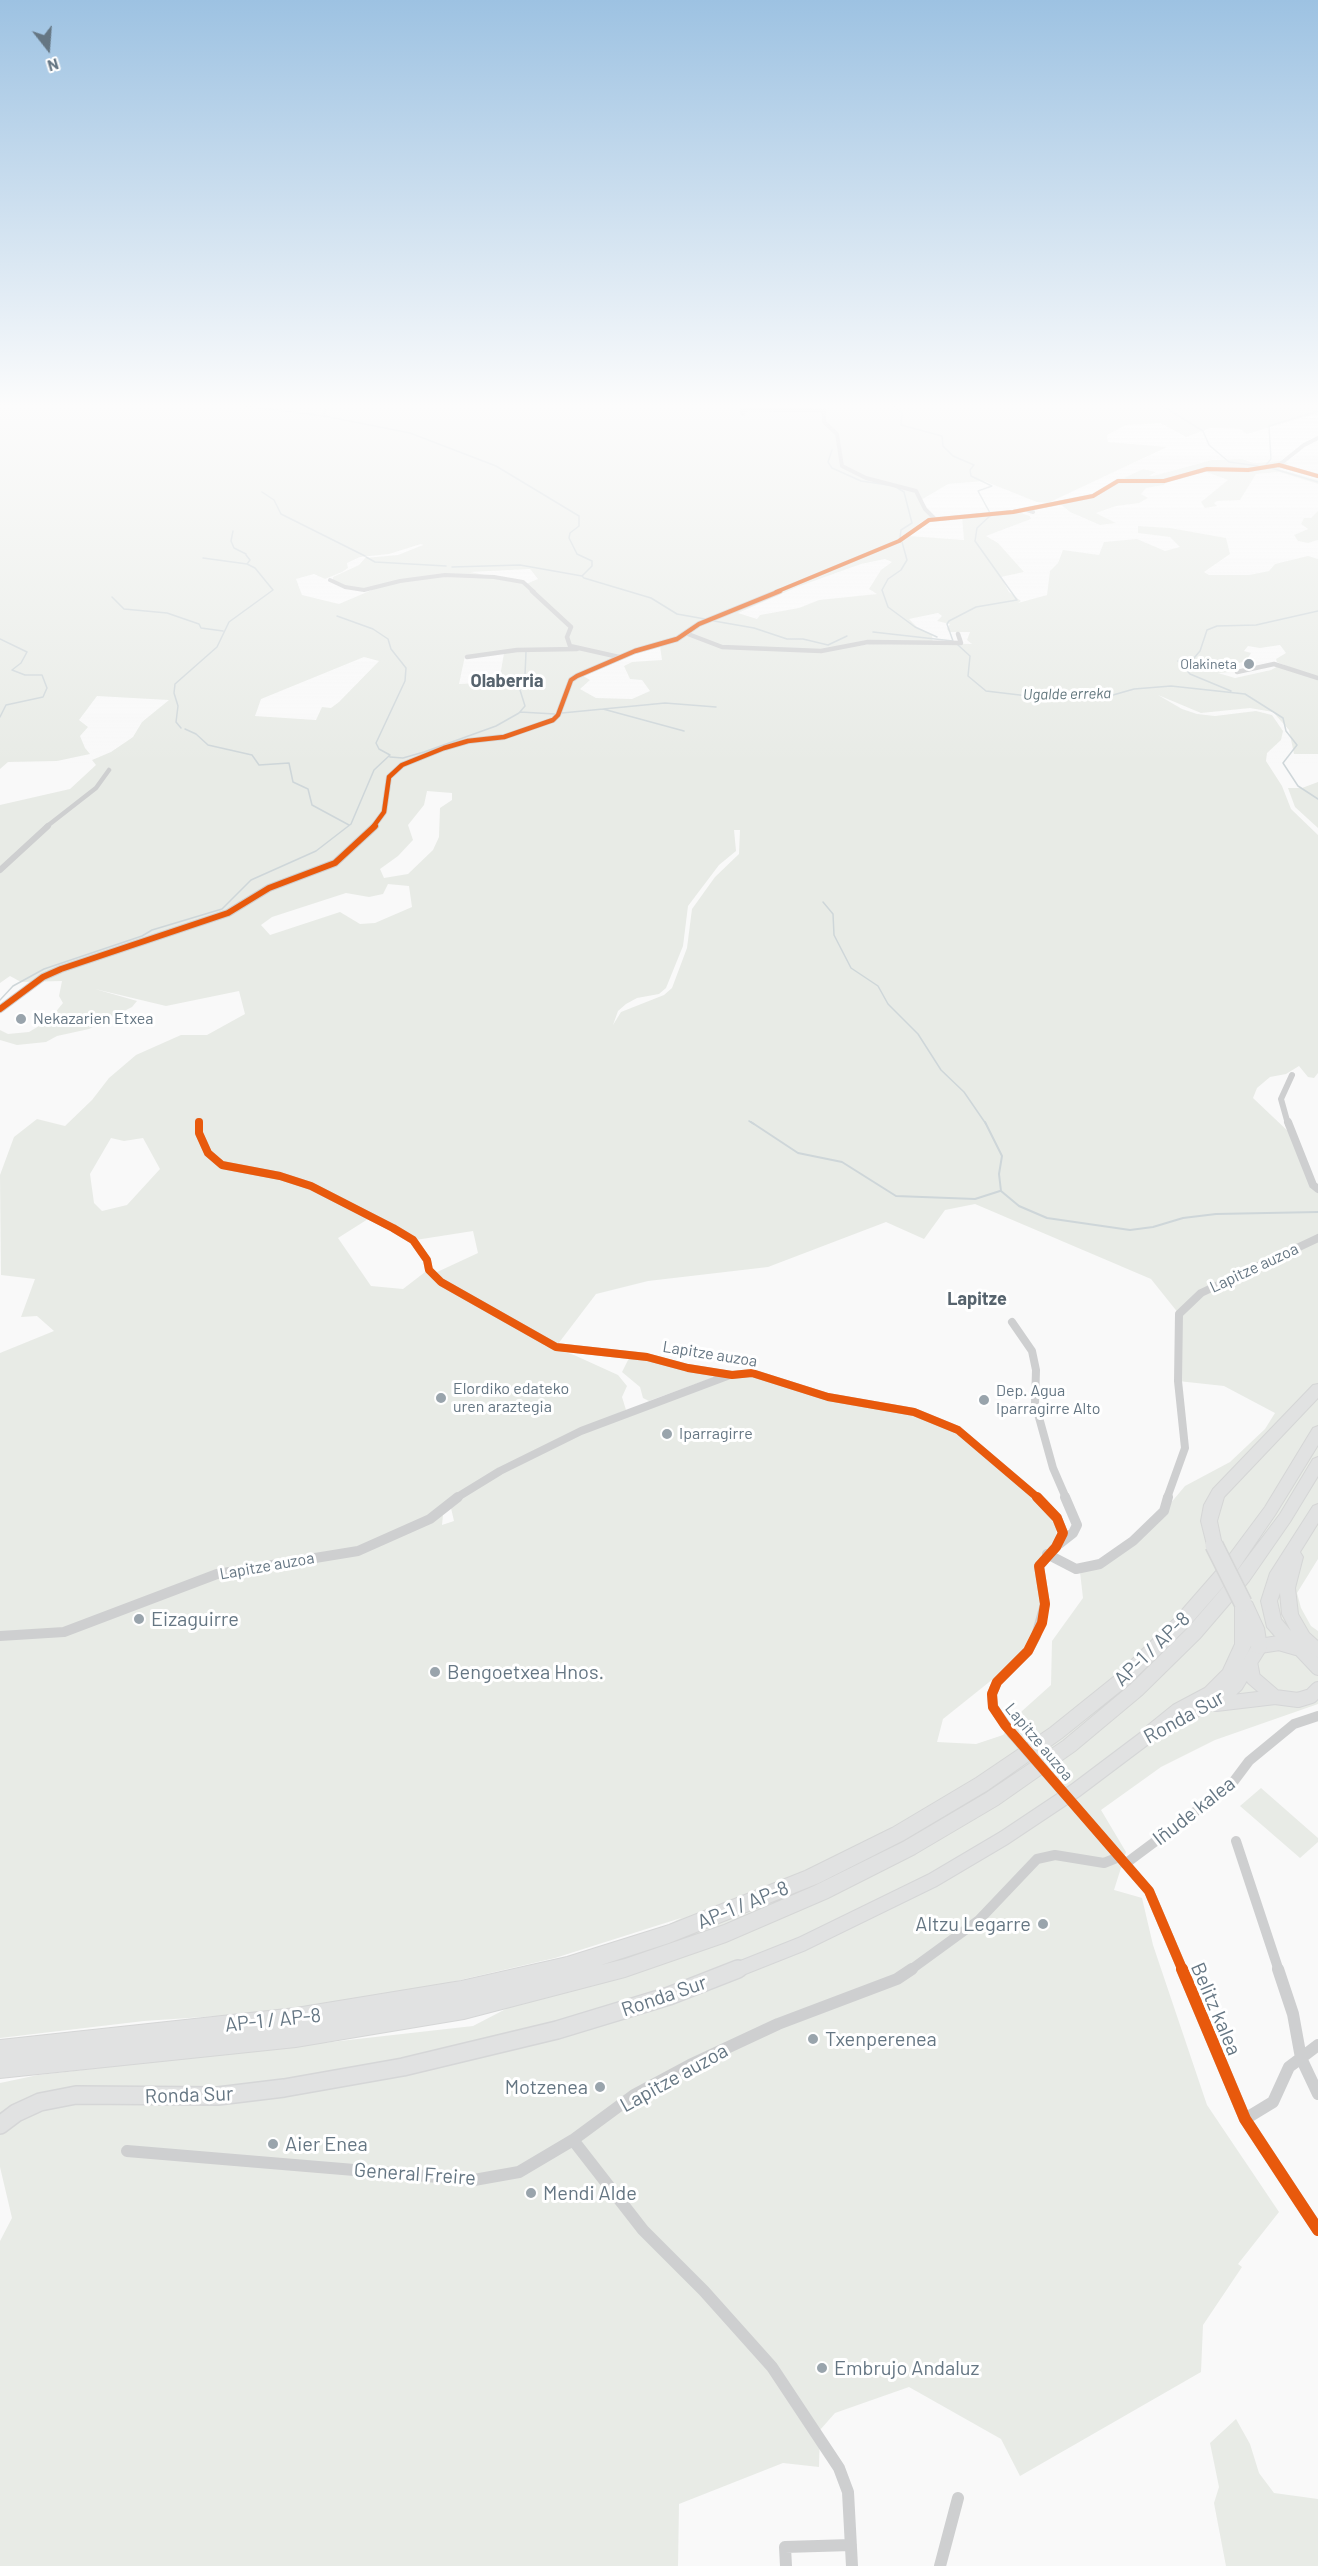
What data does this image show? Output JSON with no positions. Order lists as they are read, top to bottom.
{
  "streets": {
    "highway": ["AP-1 / AP-8"],
    "main road": ["Ronda Sur"],
    "street": [
      "Lapitze auzoa",
      "Iñude kalea",
      "Belitz kalea",
      "General Freire"
    ]
  },
  "crossings": [
    ["Lapitze auzoa", "Iñude kalea"],
    ["Lapitze auzoa", "Belitz kalea"],
    ["Lapitze auzoa", "General Freire"],
    ["Iñude kalea", "Belitz kalea"]
  ],
  "districts": ["Olaberria", "Lapitze"],
  "water": ["Ugalde erreka"],
  "places": [
    "Olakineta",
    "Nekazarien Etxea",
    "Elordiko edateko uren araztegia",
    "Dep. Agua Iparragirre Alto",
    "Iparragirre",
    "Eizaguirre",
    "Bengoetxea Hnos.",
    "Altzu Legarre",
    "Txenperenea",
    "Motzenea",
    "Aier Enea",
    "Mendi Alde",
    "Embrujo Andaluz"
  ],
  "north": "bottom"
}
